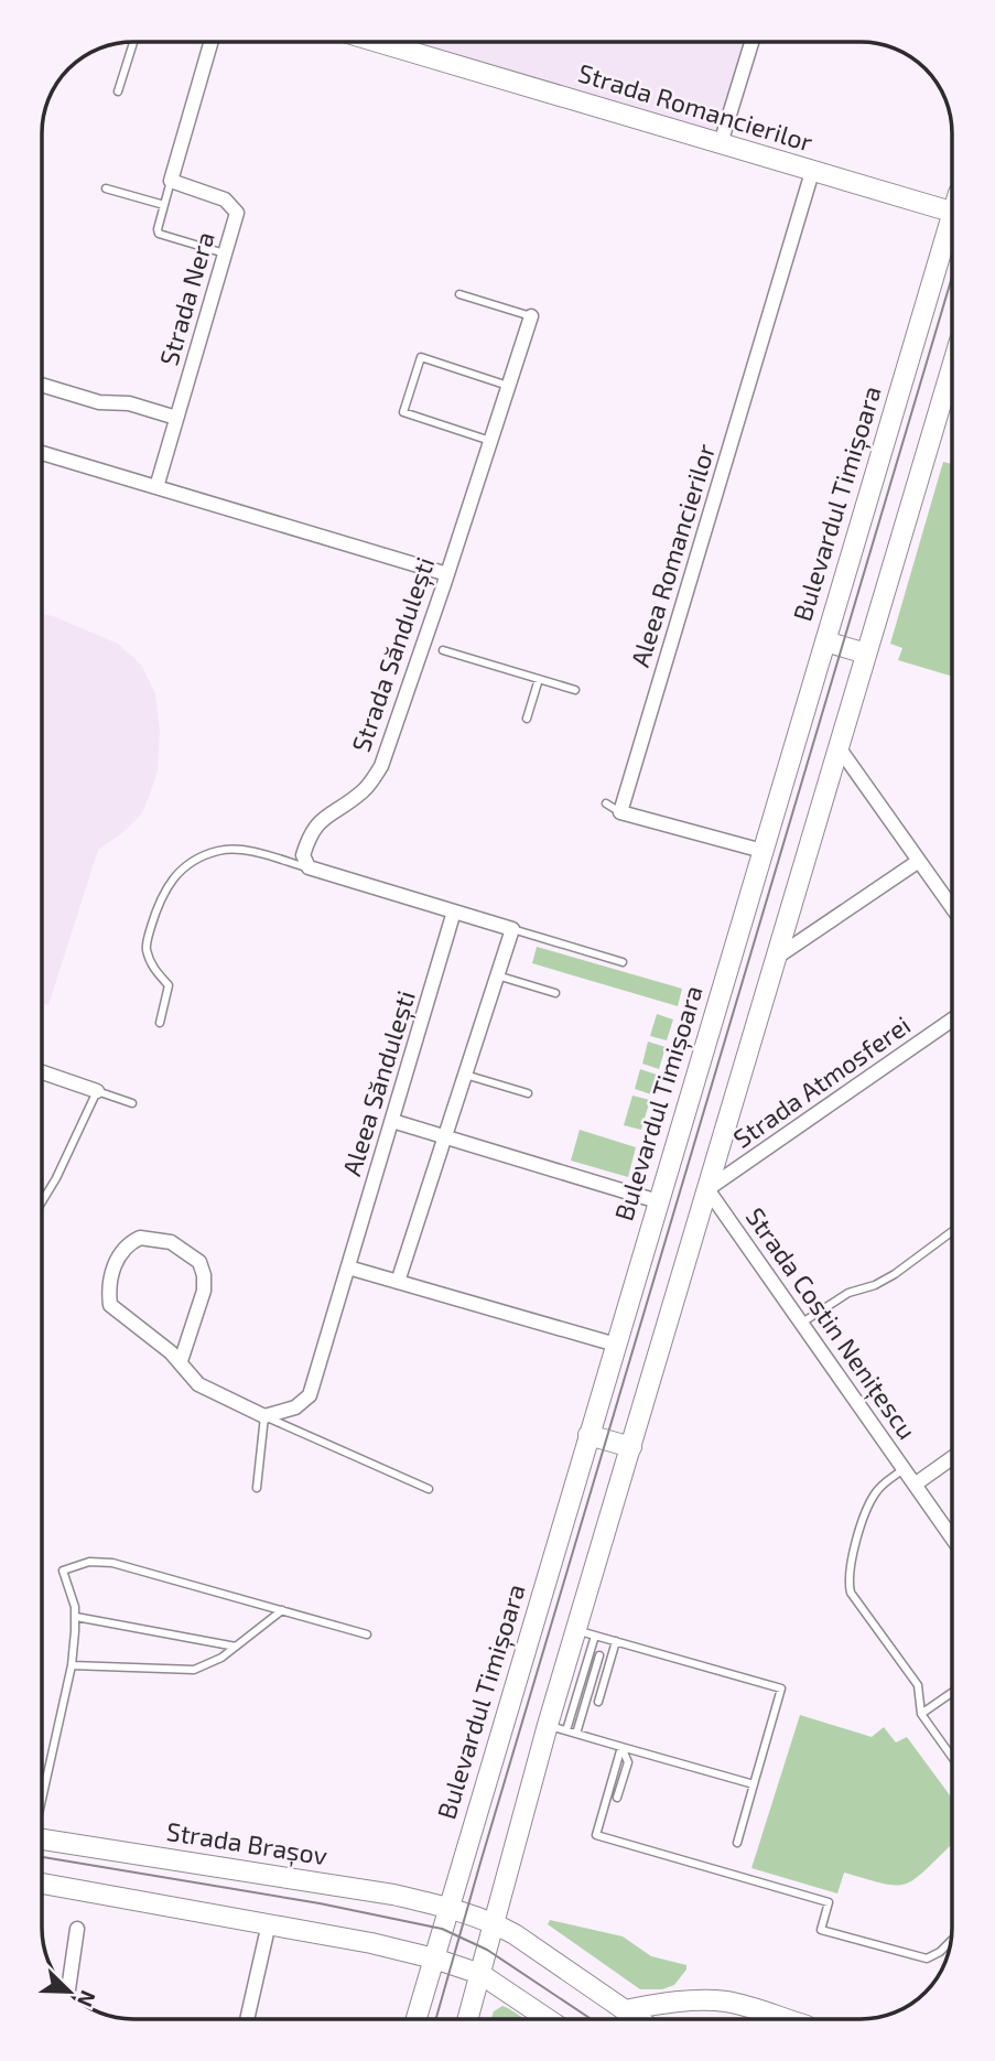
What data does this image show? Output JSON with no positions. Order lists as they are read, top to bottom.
{
  "streets": {
    "main road": ["Strada Romancierilor", "Bulevardul Timișoara", "Strada Brașov"],
    "street": [
      "Strada Nera",
      "Aleea Romancierilor",
      "Strada Săndulești",
      "Strada Atmosferei",
      "Aleea Săndulești",
      "Strada Costin Nenițescu"
    ]
  },
  "crossings": [
    ["Strada Romancierilor", "Aleea Romancierilor"],
    ["Bulevardul Timișoara", "Strada Brașov"],
    ["Strada Atmosferei", "Strada Costin Nenițescu"]
  ],
  "north": "bottom right"
}
